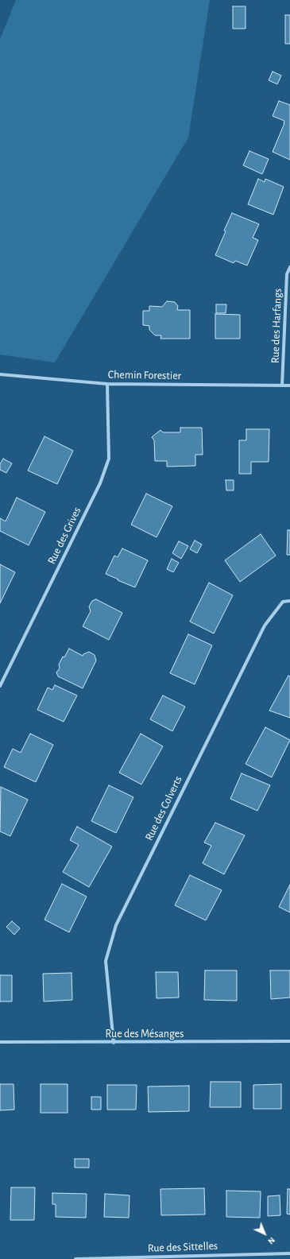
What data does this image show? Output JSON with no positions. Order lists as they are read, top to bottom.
{
  "streets": {
    "street": [
      "Rue des Harfangs",
      "Chemin Forestier",
      "Rue des Grives",
      "Rue des Colverts",
      "Rue des Mésanges",
      "Rue des Sittelles"
    ]
  },
  "crossings": [
    ["Rue des Harfangs", "Chemin Forestier"],
    ["Chemin Forestier", "Rue des Grives"],
    ["Rue des Colverts", "Rue des Mésanges"]
  ],
  "north": "bottom right"
}
